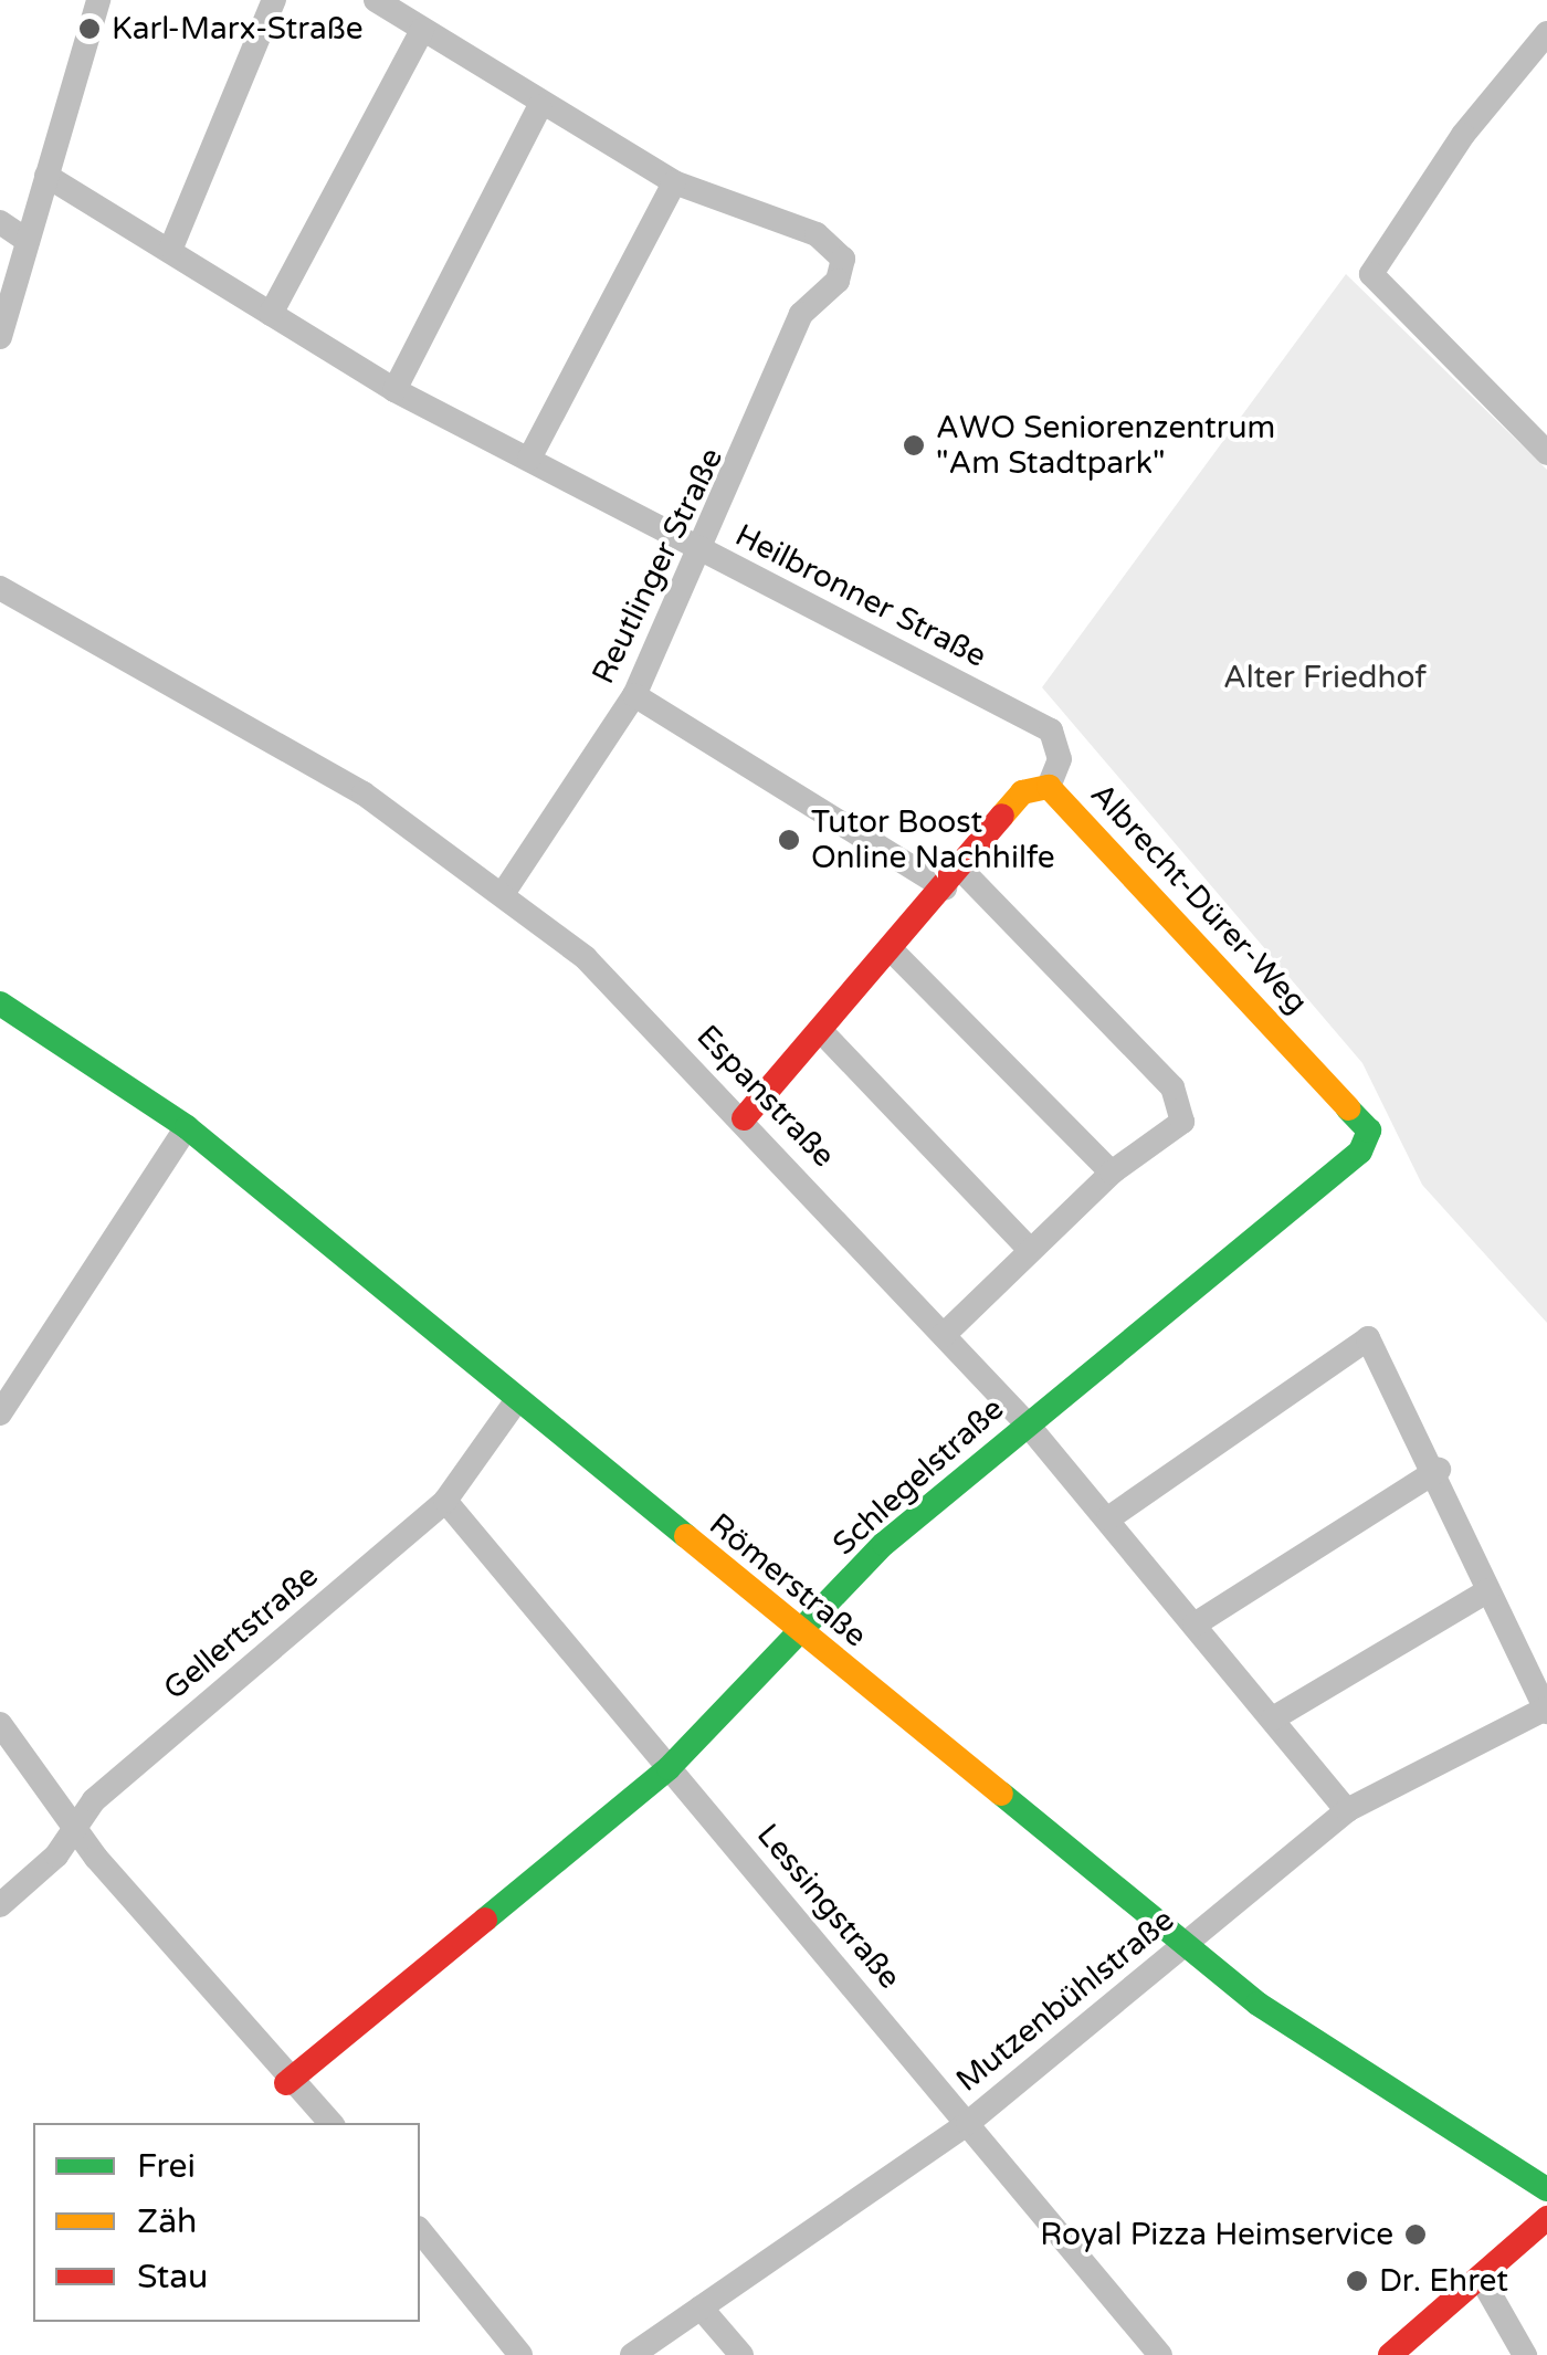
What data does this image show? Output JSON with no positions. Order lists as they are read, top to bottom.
{
  "streets": {
    "street": [
      "Reutlinger Straße",
      "Heilbronner Straße",
      "Albrecht-Dürer-Weg",
      "Espanstraße",
      "Schlegelstraße",
      "Römerstraße",
      "Gellertstraße",
      "Lessingstraße",
      "Mutzenbühlstraße"
    ]
  },
  "crossings": [
    ["Reutlinger Straße", "Heilbronner Straße"],
    ["Reutlinger Straße", "Espanstraße"],
    ["Heilbronner Straße", "Albrecht-Dürer-Weg"],
    ["Albrecht-Dürer-Weg", "Espanstraße"],
    ["Albrecht-Dürer-Weg", "Schlegelstraße"],
    ["Espanstraße", "Schlegelstraße"],
    ["Espanstraße", "Mutzenbühlstraße"],
    ["Schlegelstraße", "Römerstraße"],
    ["Schlegelstraße", "Lessingstraße"],
    ["Römerstraße", "Gellertstraße"],
    ["Römerstraße", "Mutzenbühlstraße"],
    ["Gellertstraße", "Lessingstraße"],
    ["Lessingstraße", "Mutzenbühlstraße"]
  ],
  "parks": ["Alter Friedhof"],
  "places": [
    "Karl-Marx-Straße",
    "AWO Seniorenzentrum \"Am Stadtpark\"",
    "Tutor Boost Online Nachhilfe",
    "Royal Pizza Heimservice",
    "Dr. Ehret"
  ],
  "legend": ["Frei", "Zäh", "Stau"]
}
